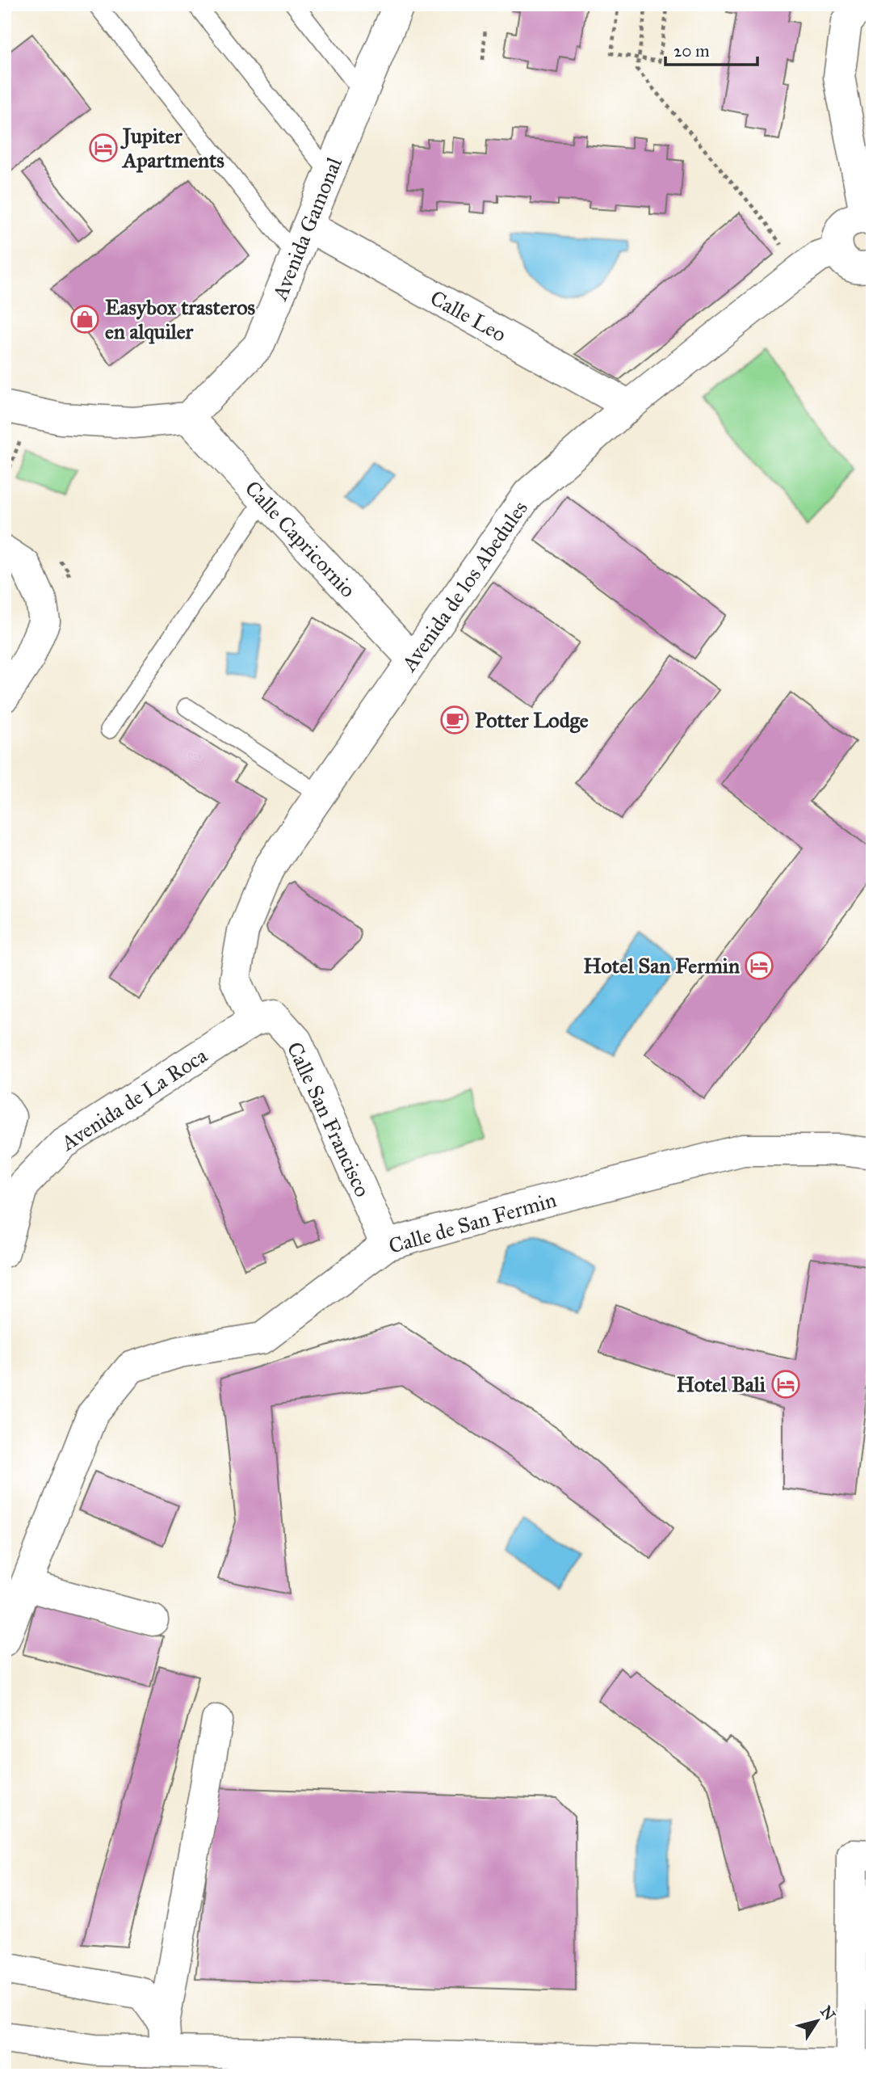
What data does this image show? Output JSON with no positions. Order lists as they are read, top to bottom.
{
  "streets": {
    "street": [
      "Avenida Gamonal",
      "Calle Leo",
      "Calle Capricornio",
      "Avenida de los Abedules",
      "Avenida de La Roca",
      "Calle San Francisco",
      "Calle de San Fermin"
    ]
  },
  "crossings": [
    ["Avenida Gamonal", "Calle Leo"],
    ["Avenida Gamonal", "Calle Capricornio"],
    ["Calle Leo", "Avenida de los Abedules"],
    ["Calle Capricornio", "Avenida de los Abedules"],
    ["Avenida de los Abedules", "Avenida de La Roca"],
    ["Avenida de los Abedules", "Calle San Francisco"],
    ["Avenida de La Roca", "Calle San Francisco"],
    ["Calle San Francisco", "Calle de San Fermin"]
  ],
  "places": {
    "hotel": ["Jupiter Apartments", "Hotel San Fermin", "Hotel Bali"],
    "shop": ["Easybox trasteros en alquiler"],
    "cafe": ["Potter Lodge"]
  },
  "scale_bar": "20 m",
  "north": "top right"
}
